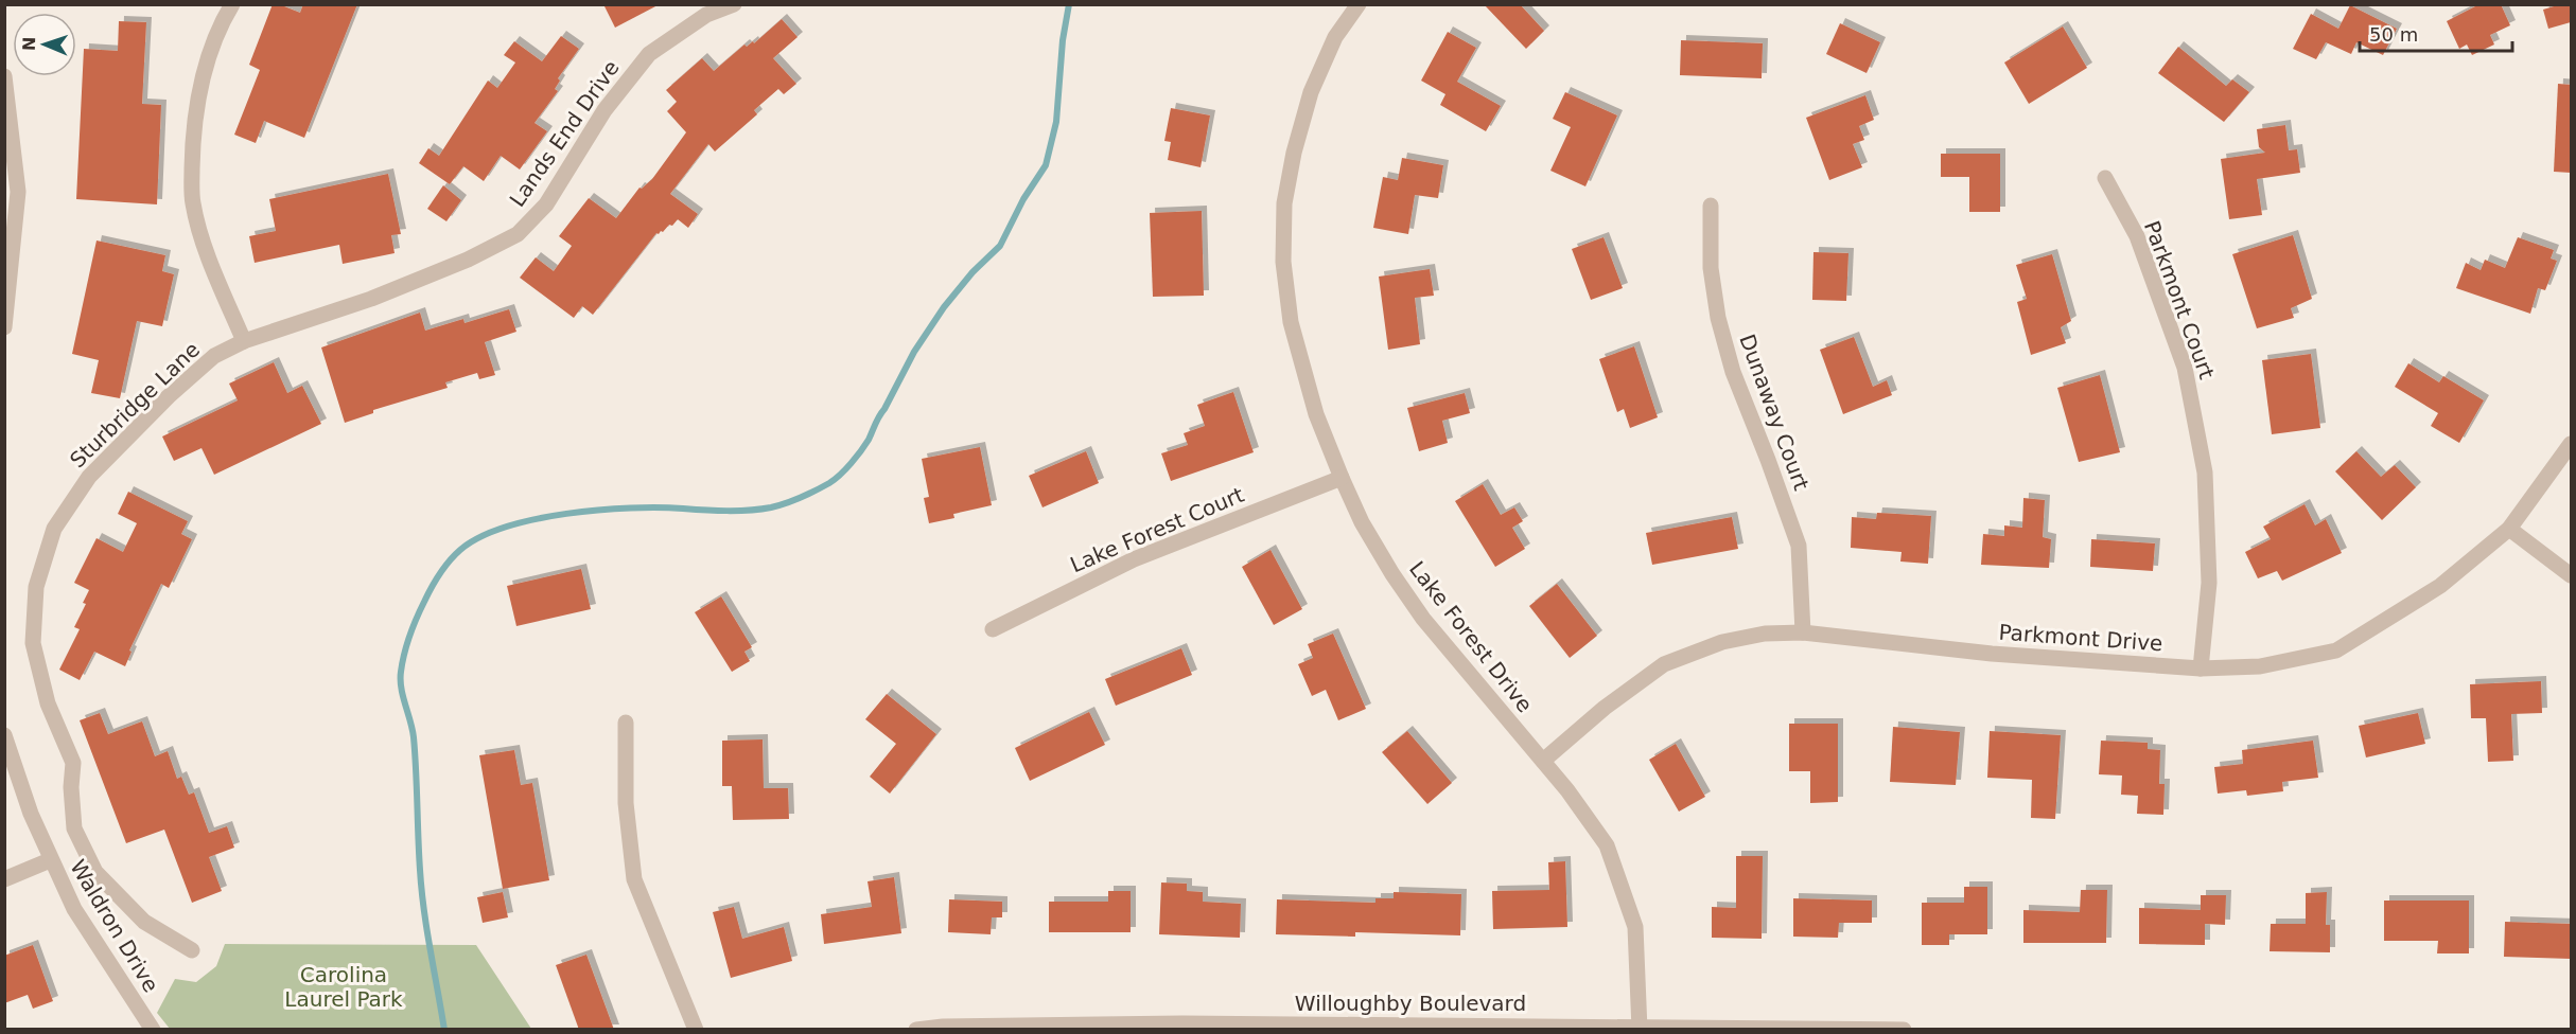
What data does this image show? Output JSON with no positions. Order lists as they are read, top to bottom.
{
  "streets": {
    "street": [
      "Lands End Drive",
      "Parkmont Court",
      "Sturbridge Lane",
      "Dunaway Court",
      "Lake Forest Court",
      "Lake Forest Drive",
      "Parkmont Drive",
      "Waldron Drive",
      "Willoughby Boulevard"
    ]
  },
  "crossings": [
    ["Lands End Drive", "Sturbridge Lane"],
    ["Parkmont Court", "Parkmont Drive"],
    ["Dunaway Court", "Parkmont Drive"],
    ["Lake Forest Court", "Lake Forest Drive"],
    ["Lake Forest Drive", "Parkmont Drive"],
    ["Lake Forest Drive", "Willoughby Boulevard"]
  ],
  "parks": ["Carolina Laurel Park"],
  "scale_bar": "50 m",
  "north": "left"
}
